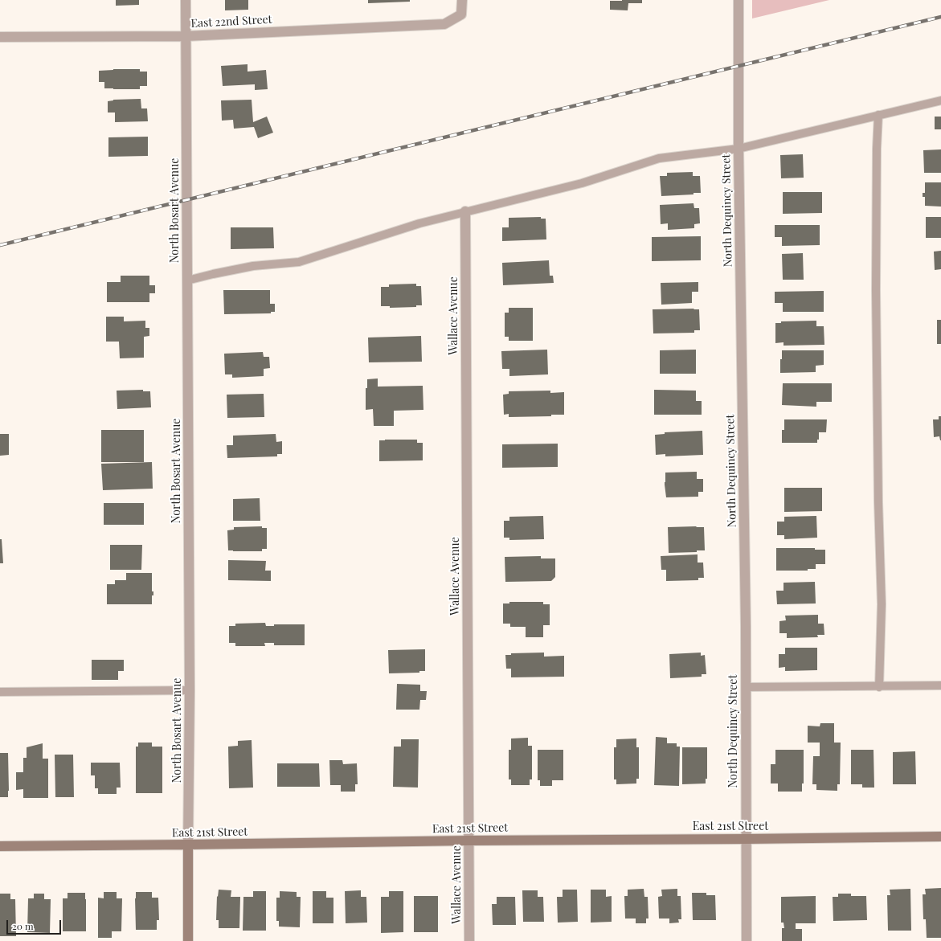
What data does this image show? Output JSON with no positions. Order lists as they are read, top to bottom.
{
  "streets": {
    "main road": ["North Bosart Avenue", "East 21st Street"],
    "street": ["East 22nd Street", "North Dequincy Street", "Wallace Avenue"]
  },
  "crossings": [
    ["East 22nd Street", "North Bosart Avenue"],
    ["North Bosart Avenue", "East 21st Street"],
    ["North Dequincy Street", "East 21st Street"],
    ["Wallace Avenue", "East 21st Street"]
  ],
  "scale_bar": "20 m"
}
